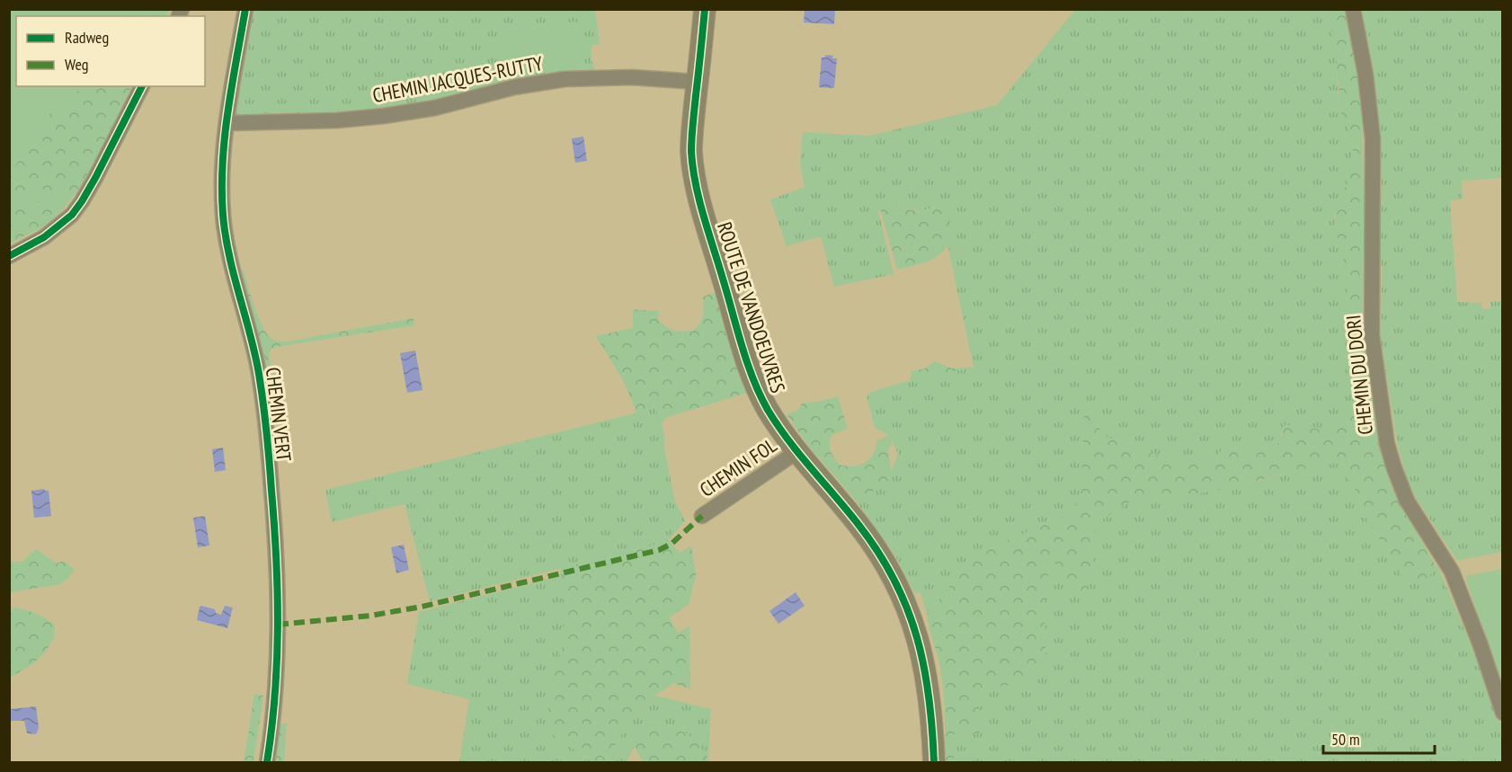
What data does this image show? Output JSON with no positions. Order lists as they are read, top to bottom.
{
  "streets": {
    "main road": ["ROUTE DE VANDOEUVRES"],
    "street": [
      "CHEMIN JACQUES-RUTTY",
      "CHEMIN DU DORI",
      "CHEMIN VERT",
      "CHEMIN FOL"
    ]
  },
  "crossings": [
    ["CHEMIN JACQUES-RUTTY", "ROUTE DE VANDOEUVRES"],
    ["CHEMIN JACQUES-RUTTY", "CHEMIN VERT"],
    ["ROUTE DE VANDOEUVRES", "CHEMIN FOL"]
  ],
  "legend": ["Radweg", "Weg"],
  "scale_bar": "50 m"
}
